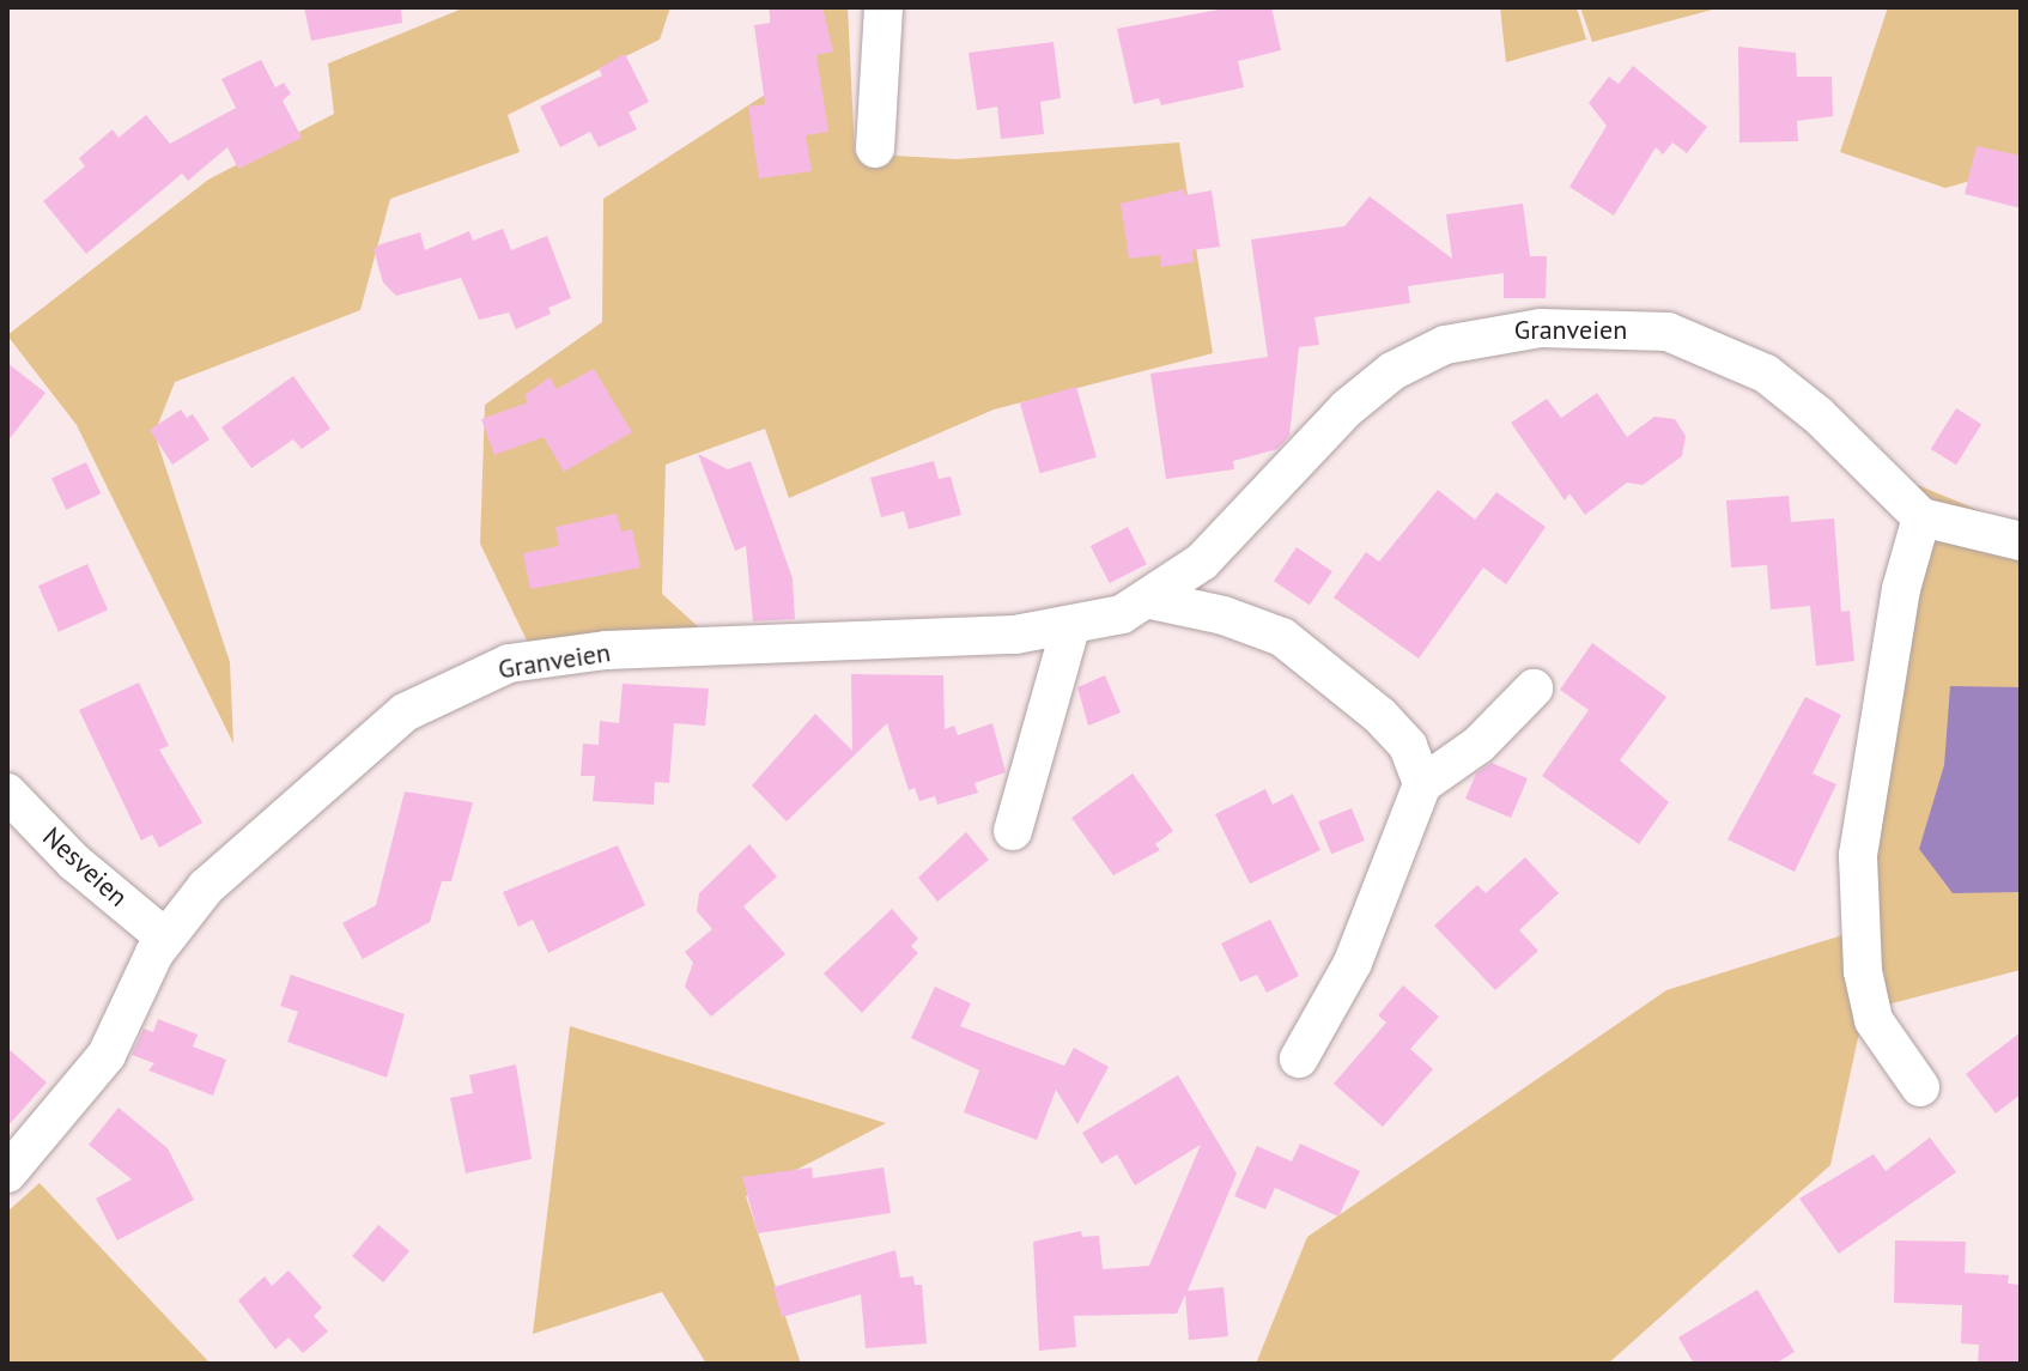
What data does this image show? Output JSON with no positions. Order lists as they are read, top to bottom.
{
  "streets": {
    "street": ["Granveien", "Nesveien"]
  },
  "crossings": [
    ["Granveien", "Nesveien"]
  ]
}
